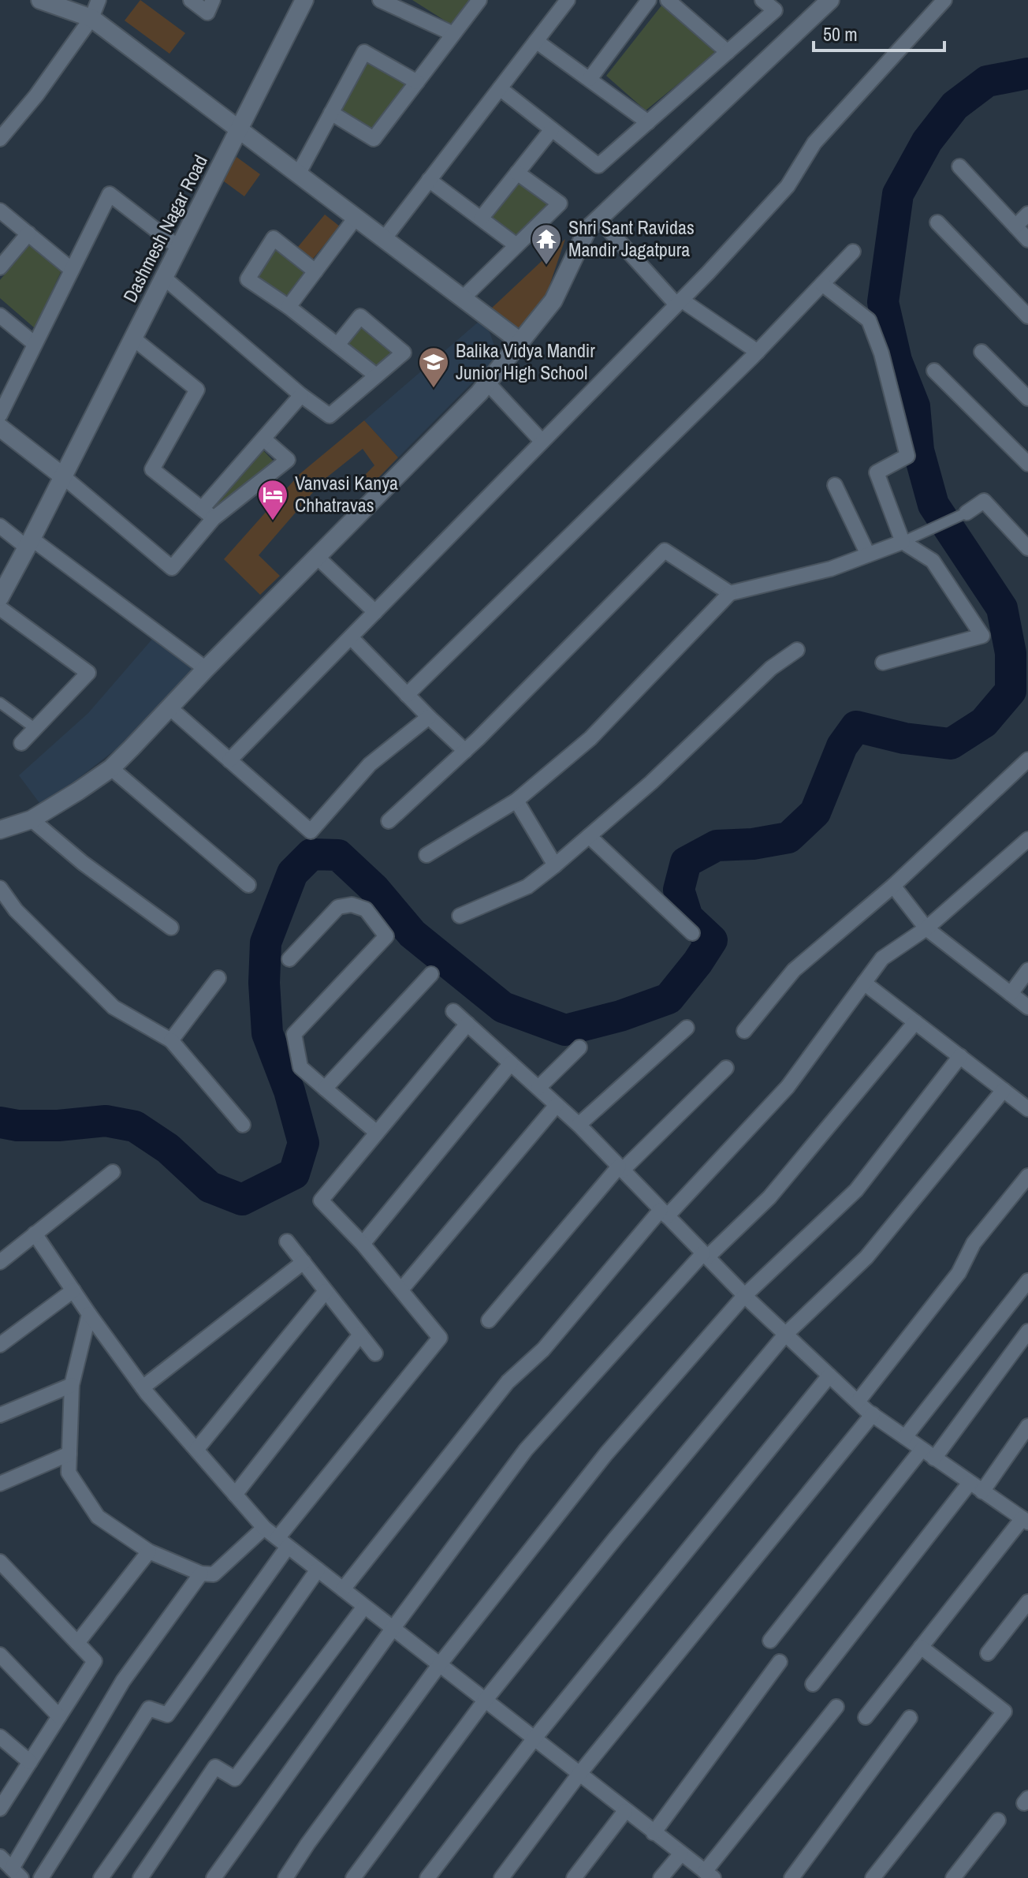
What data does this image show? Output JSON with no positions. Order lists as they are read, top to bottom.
{
  "streets": {
    "street": ["Dashmesh Nagar Road"]
  },
  "places": {
    "temple": ["Shri Sant Ravidas Mandir Jagatpura"],
    "school or university": ["Balika Vidya Mandir Junior High School"],
    "hotel": ["Vanvasi Kanya Chhatravas"]
  },
  "scale_bar": "50 m"
}
